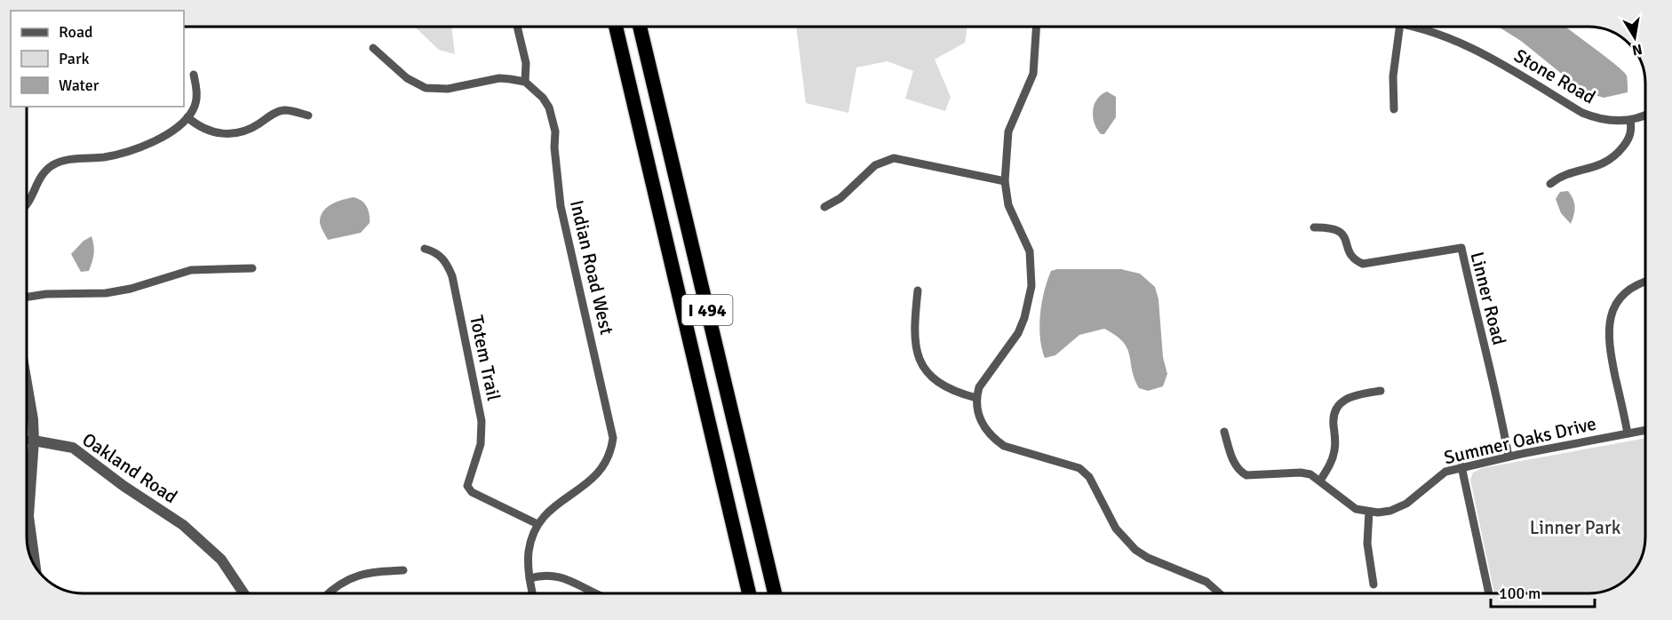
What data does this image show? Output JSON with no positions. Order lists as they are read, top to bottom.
{
  "streets": {
    "highway": ["I 494"],
    "street": [
      "Stone Road",
      "Indian Road West",
      "Linner Road",
      "Totem Trail",
      "Summer Oaks Drive",
      "Oakland Road"
    ]
  },
  "crossings": [
    ["Indian Road West", "Totem Trail"],
    ["Linner Road", "Summer Oaks Drive"]
  ],
  "parks": ["Linner Park"],
  "legend": ["Road", "Park", "Water"],
  "scale_bar": "100 m",
  "north": "bottom"
}
